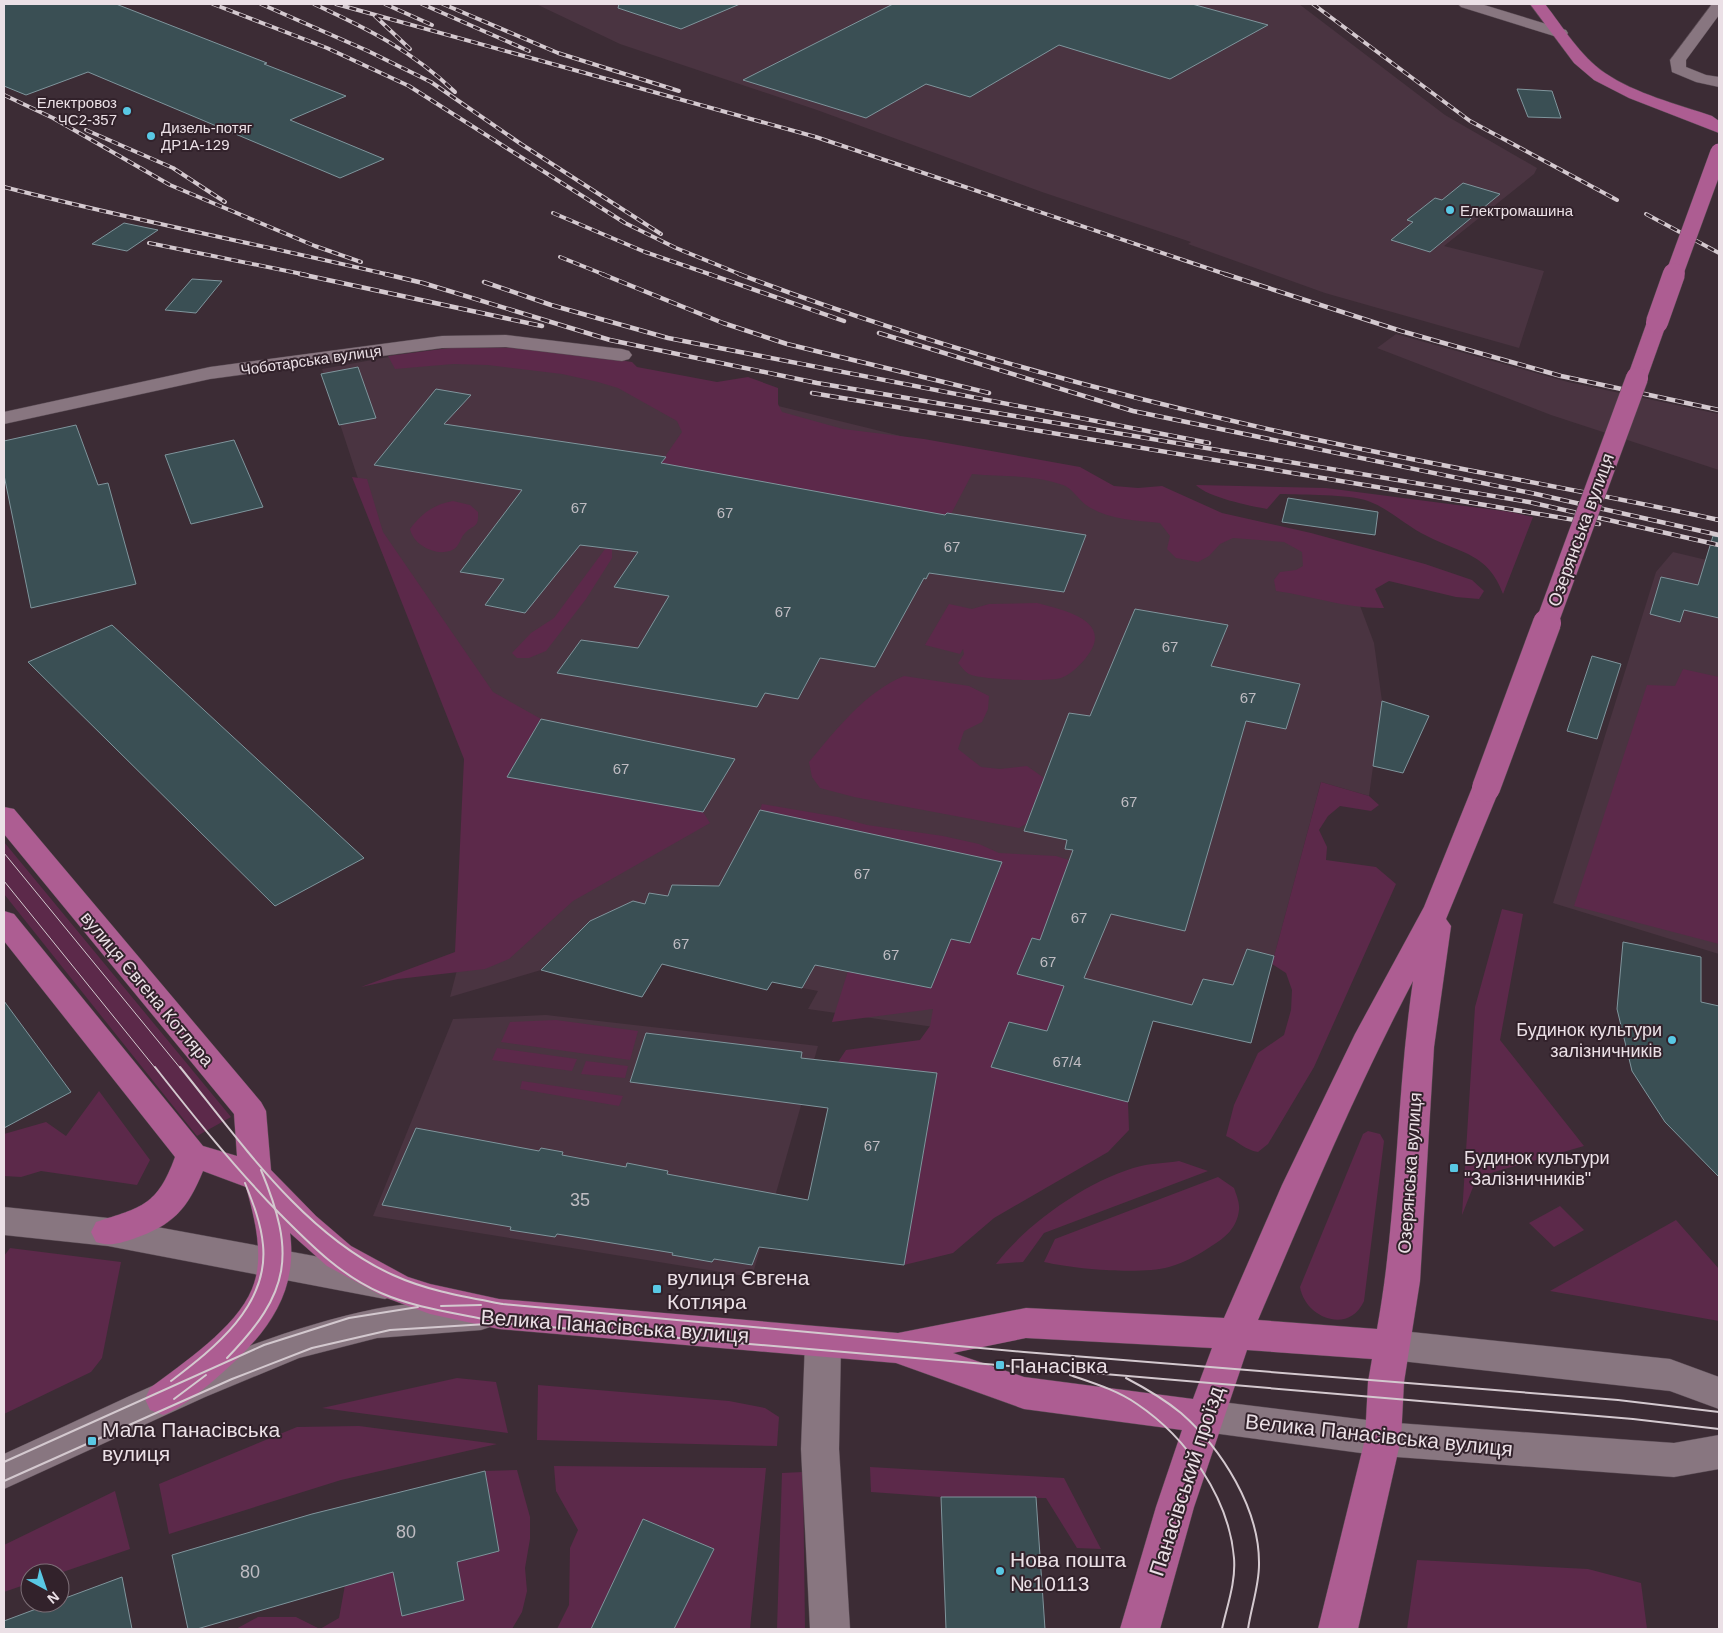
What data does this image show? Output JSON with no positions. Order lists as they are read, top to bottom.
{
  "streets": {
    "main road": [
      "Озерянська вулиця",
      "вулиця Євгена Котляра",
      "Велика Панасівська вулиця",
      "Панасівський проїзд"
    ],
    "street": ["Чоботарська вулиця"]
  },
  "crossings": [
    ["Озерянська вулиця", "Велика Панасівська вулиця"],
    ["Озерянська вулиця", "Панасівський проїзд"],
    ["вулиця Євгена Котляра", "Велика Панасівська вулиця"],
    ["Велика Панасівська вулиця", "Панасівський проїзд"]
  ],
  "places": {
    "other": [
      "Електровоз ЧС2-357",
      "Дизель-потяг ДР1А-129",
      "Електромашина",
      "Будинок культури залізничників",
      "Нова пошта №10113"
    ],
    "transit": [
      "Будинок культури \"Залізничників\"",
      "вулиця Євгена Котляра",
      "Панасівка",
      "Мала Панасівська вулиця"
    ]
  },
  "house_numbers": [
    "67",
    "67",
    "67",
    "67",
    "67",
    "67",
    "67",
    "67",
    "67",
    "67",
    "67",
    "67",
    "67",
    "67/4",
    "67",
    "35",
    "80",
    "80"
  ],
  "north": "bottom right"
}
